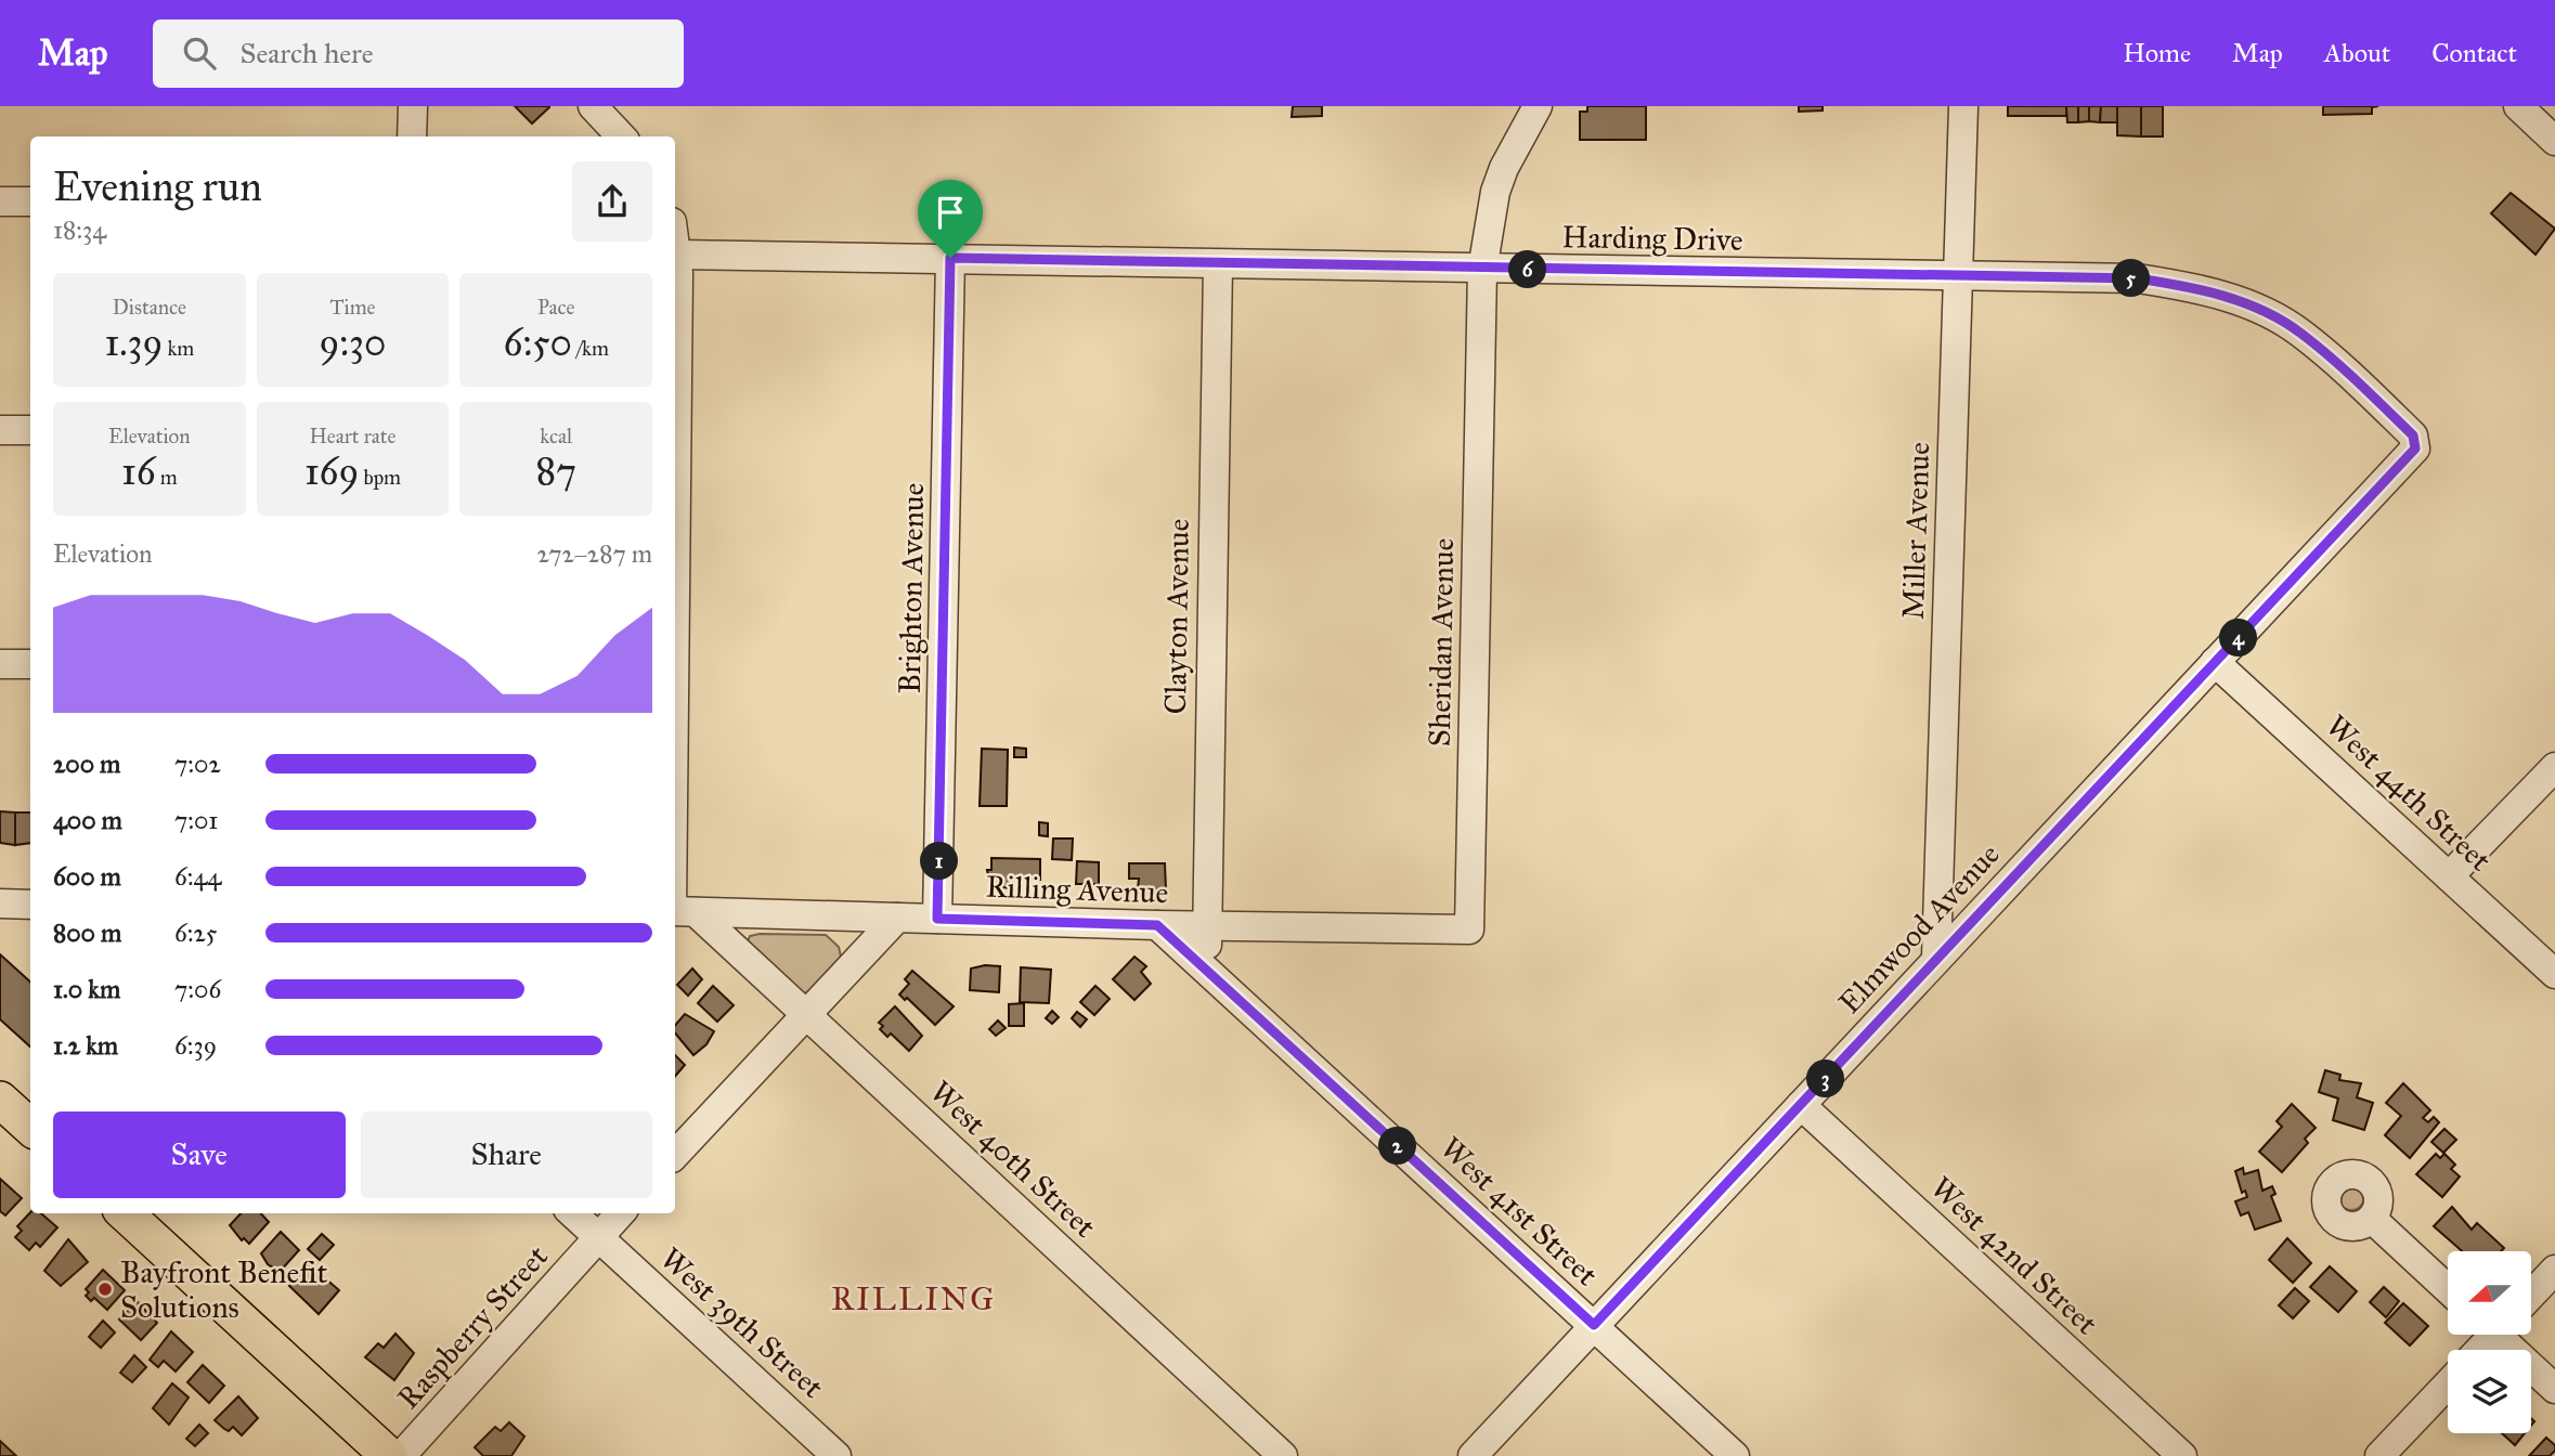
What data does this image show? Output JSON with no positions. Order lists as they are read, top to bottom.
{
  "streets": {
    "street": [
      "Harding Drive",
      "Miller Avenue",
      "Brighton Avenue",
      "Clayton Avenue",
      "Sheridan Avenue",
      "West 44th Street",
      "Rilling Avenue",
      "Elmwood Avenue",
      "West 40th Street",
      "West 41st Street",
      "West 42nd Street",
      "West 39th Street",
      "Raspberry Street"
    ]
  },
  "crossings": [
    ["Harding Drive", "Miller Avenue"],
    ["Harding Drive", "Brighton Avenue"],
    ["Harding Drive", "Clayton Avenue"],
    ["Harding Drive", "Sheridan Avenue"],
    ["Harding Drive", "Elmwood Avenue"],
    ["Miller Avenue", "Elmwood Avenue"],
    ["Brighton Avenue", "Rilling Avenue"],
    ["Clayton Avenue", "Sheridan Avenue"],
    ["Clayton Avenue", "Rilling Avenue"],
    ["Clayton Avenue", "West 41st Street"],
    ["Sheridan Avenue", "Rilling Avenue"],
    ["West 44th Street", "Elmwood Avenue"],
    ["Rilling Avenue", "West 40th Street"],
    ["Rilling Avenue", "West 41st Street"],
    ["Elmwood Avenue", "West 41st Street"],
    ["Elmwood Avenue", "West 42nd Street"],
    ["West 39th Street", "Raspberry Street"]
  ],
  "districts": ["RILLING"],
  "places": ["Bayfront Benefit Solutions"],
  "north": "left",
  "page": {
    "header": "Map",
    "search": "Search here",
    "nav": [
      "Home",
      "Map",
      "About",
      "Contact"
    ],
    "heading": ["Evening run", "18:34"],
    "pins": [
      "6",
      "5",
      "4",
      "1",
      "3",
      "2"
    ],
    "stats": [
      ["Distance", "1.39 km"],
      ["Time", "9:30"],
      ["Pace", "6:50 /km"],
      ["Elevation", "16 m"],
      ["Heart rate", "169 bpm"],
      ["kcal", "87"]
    ],
    "chart": ["Elevation", "272–287 m"],
    "list": [
      {
        "name": "200 m",
        "note": "7:02"
      },
      {
        "name": "400 m",
        "note": "7:01"
      },
      {
        "name": "600 m",
        "note": "6:44"
      },
      {
        "name": "800 m",
        "note": "6:25"
      },
      {
        "name": "1.0 km",
        "note": "7:06"
      },
      {
        "name": "1.2 km",
        "note": "6:39"
      }
    ],
    "buttons": ["Save", "Share"]
  }
}
